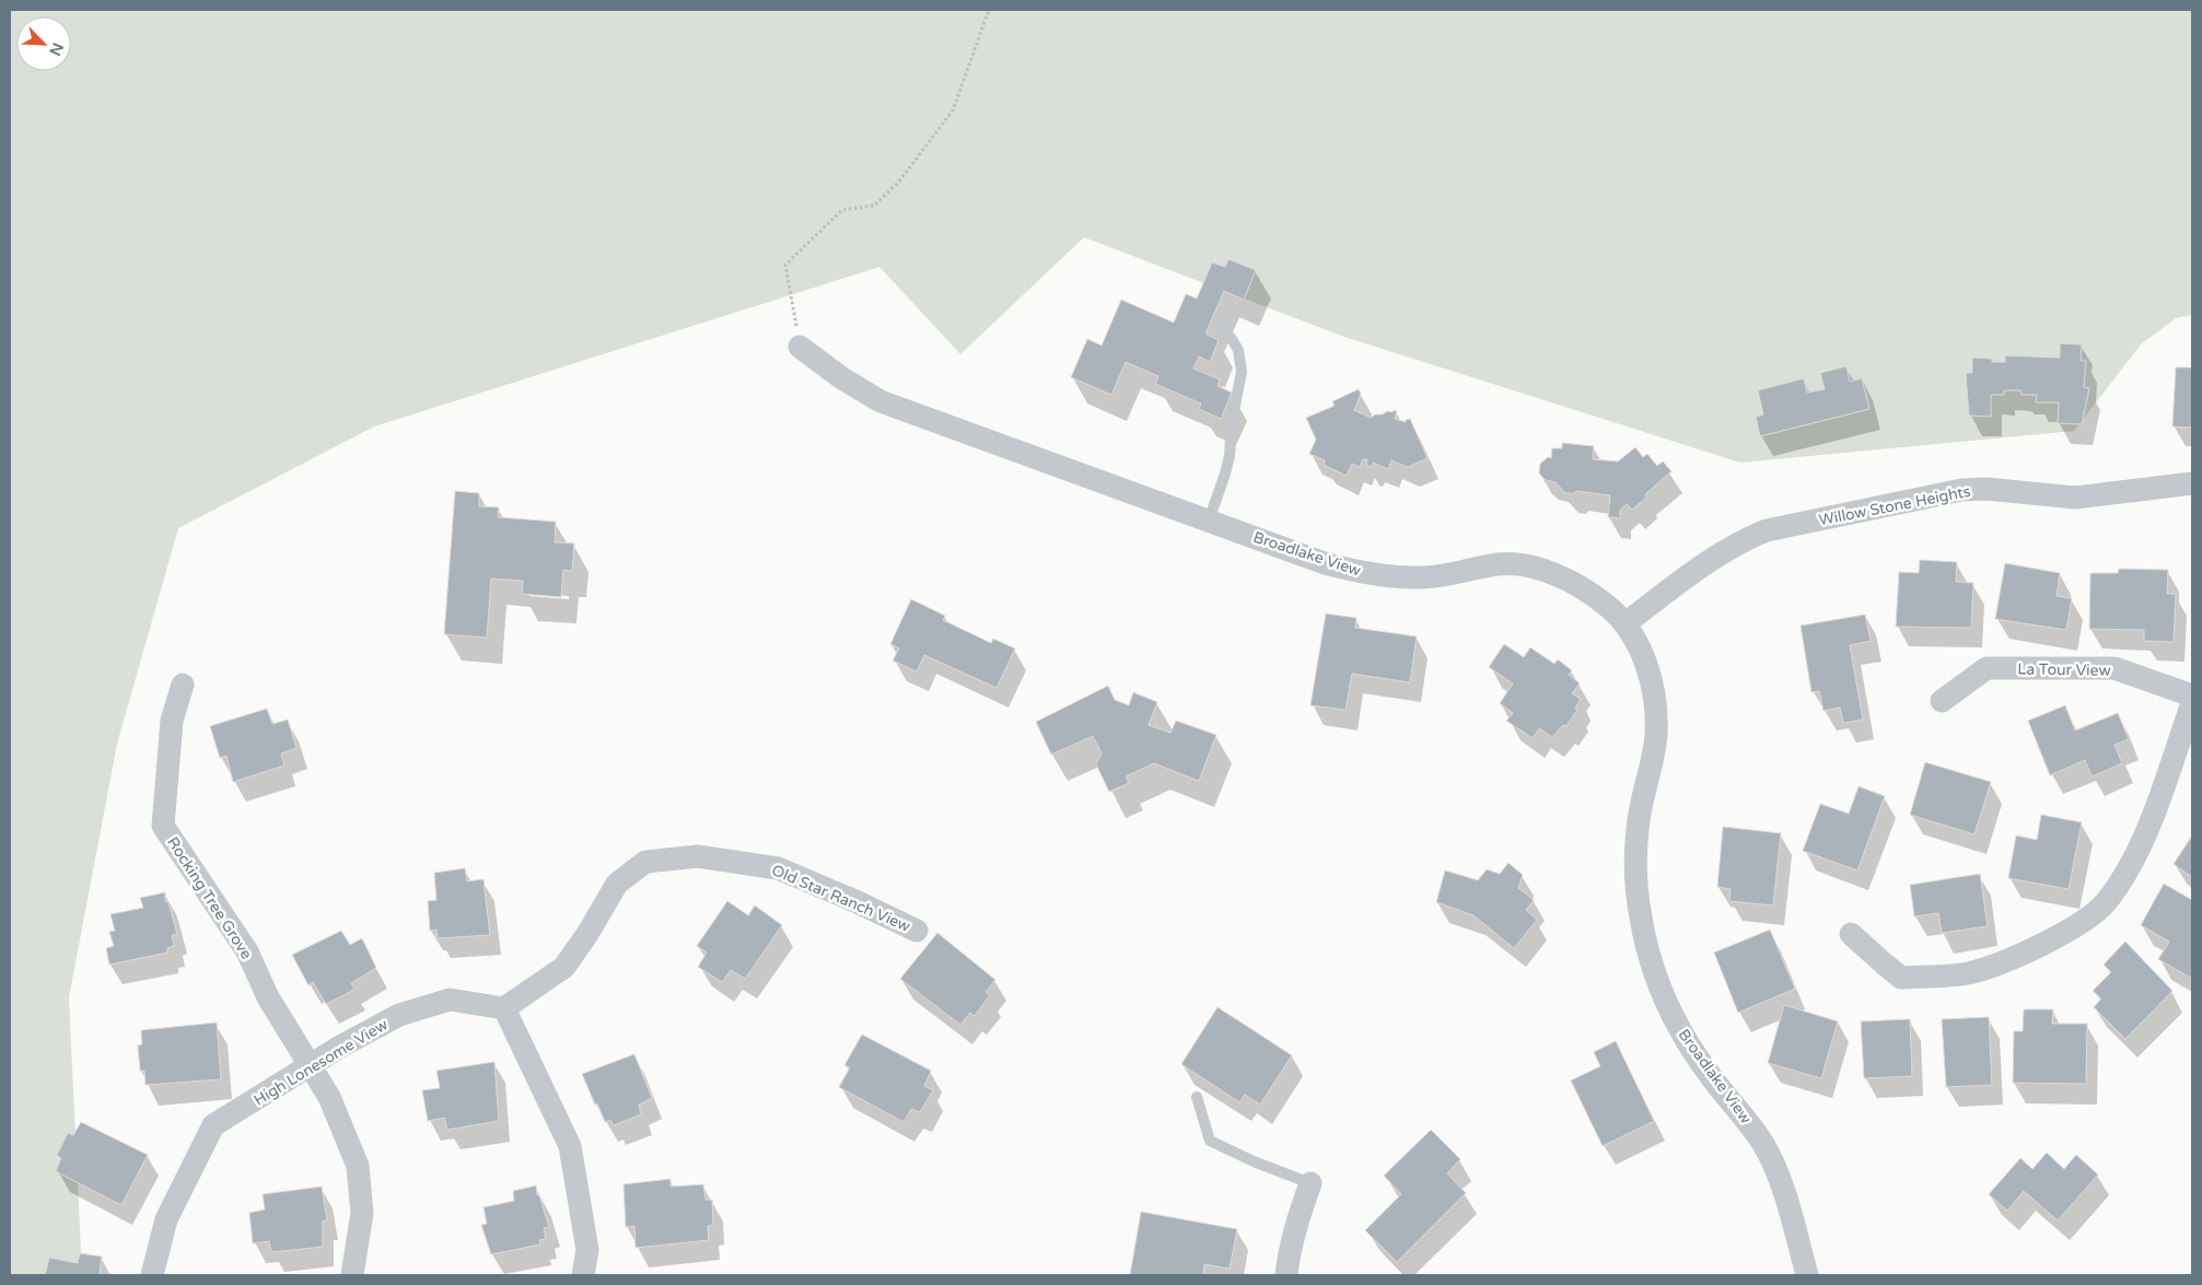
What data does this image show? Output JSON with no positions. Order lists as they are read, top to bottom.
{
  "streets": {
    "street": [
      "Willow Stone Heights",
      "Broadlake View",
      "La Tour View",
      "Rocking Tree Grove",
      "Old Star Ranch View",
      "High Lonesome View"
    ]
  },
  "crossings": [
    ["Willow Stone Heights", "Broadlake View"],
    ["Rocking Tree Grove", "High Lonesome View"],
    ["Old Star Ranch View", "High Lonesome View"]
  ],
  "north": "bottom right"
}
